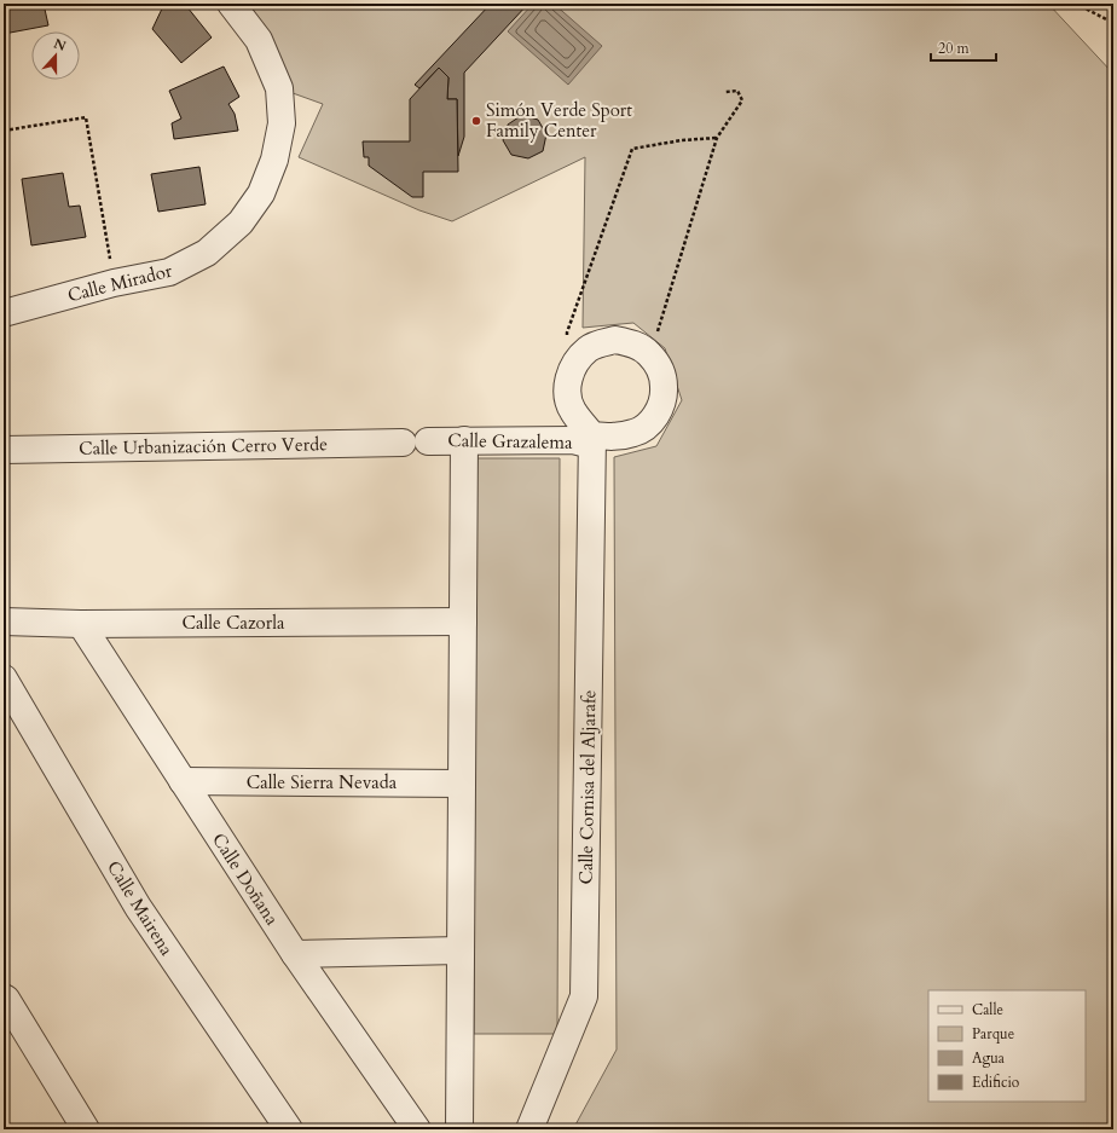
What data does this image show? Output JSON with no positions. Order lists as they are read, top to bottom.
{
  "streets": {
    "street": [
      "Calle Mirador",
      "Calle Grazalema",
      "Calle Urbanización Cerro Verde",
      "Calle Cazorla",
      "Calle Sierra Nevada",
      "Calle Cornisa del Aljarafe",
      "Calle Doñana",
      "Calle Mairena"
    ]
  },
  "crossings": [
    ["Calle Grazalema", "Calle Cornisa del Aljarafe"],
    ["Calle Cazorla", "Calle Doñana"],
    ["Calle Sierra Nevada", "Calle Doñana"]
  ],
  "places": ["Simón Verde Sport Family Center"],
  "legend": [
    "Calle",
    "Parque",
    "Agua",
    "Edificio"
  ],
  "scale_bar": "20 m",
  "north": "top"
}
